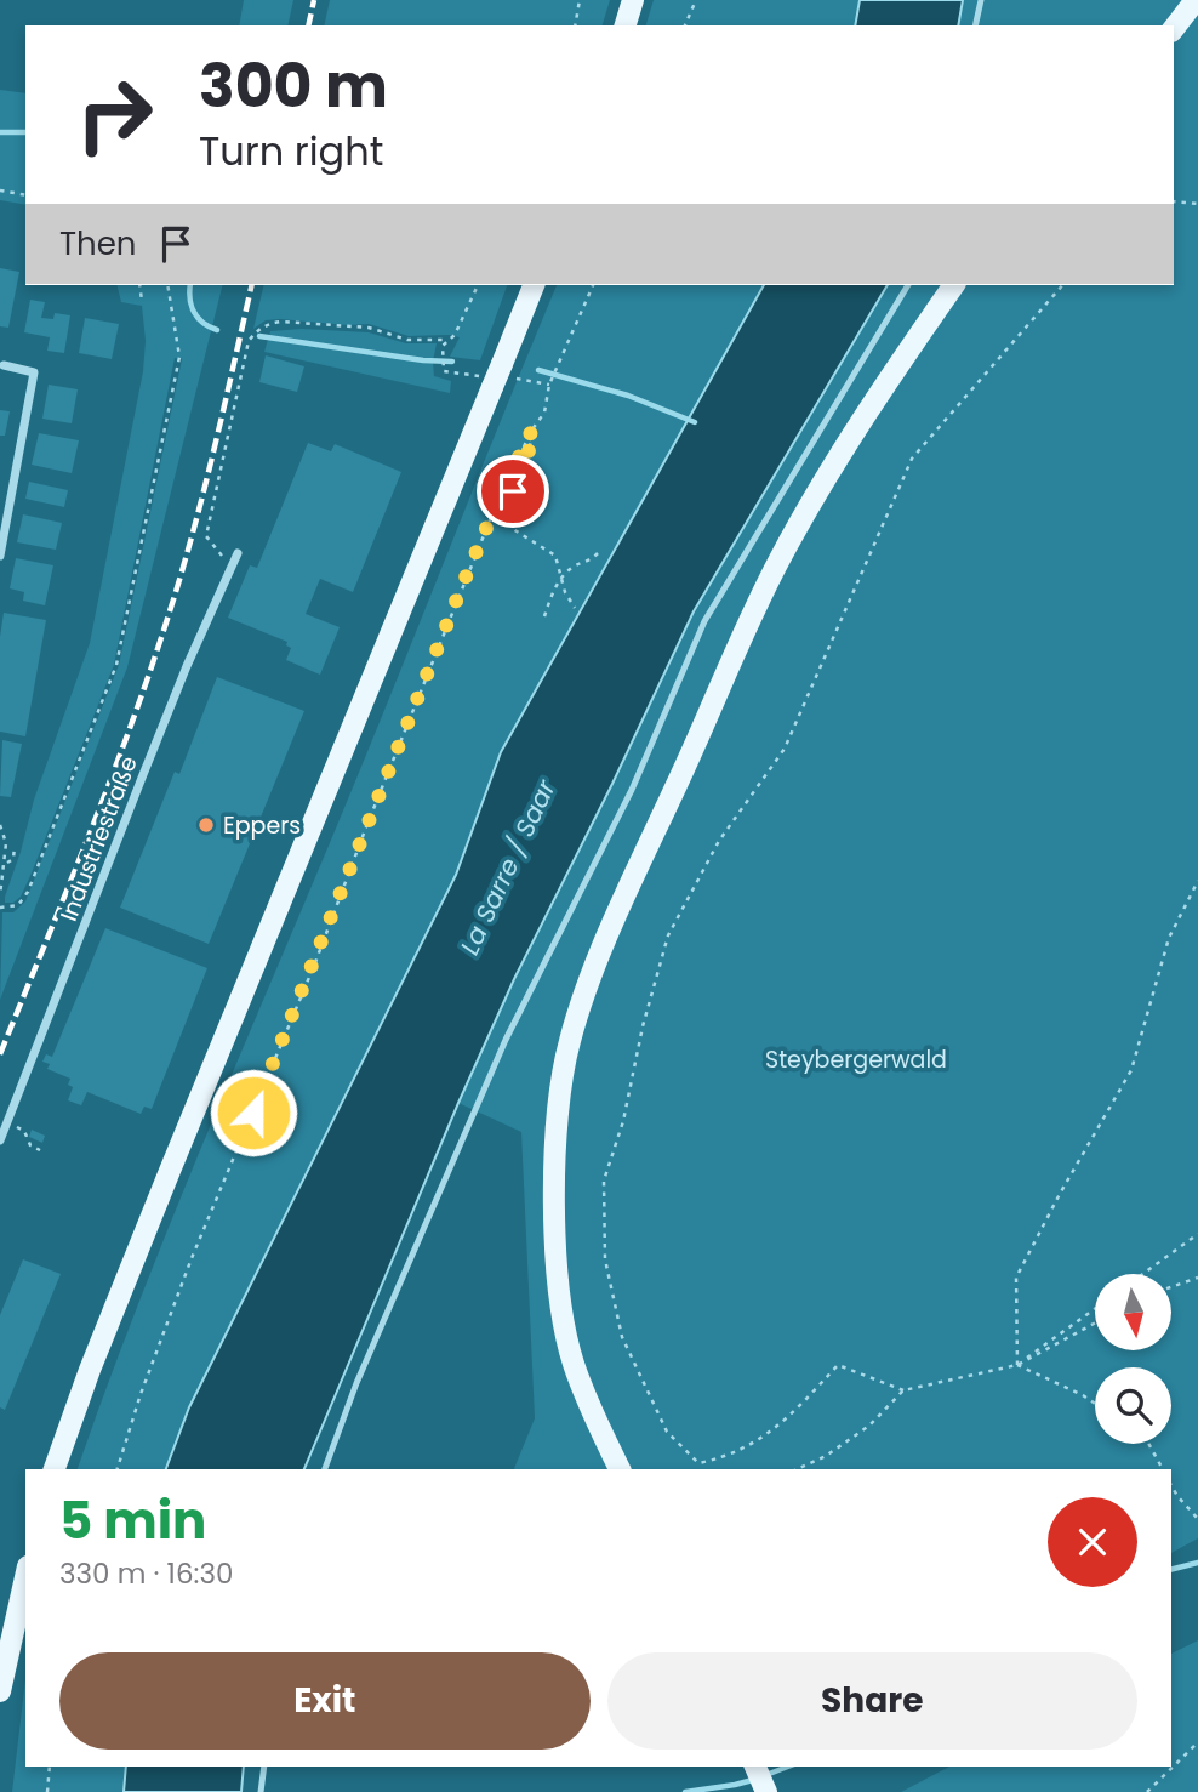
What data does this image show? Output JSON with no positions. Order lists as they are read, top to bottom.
{
  "streets": {
    "street": ["Industriestraße"]
  },
  "water": ["La Sarre / Saar"],
  "parks": ["Steybergerwald"],
  "places": ["Eppers"],
  "north": "bottom",
  "page": {
    "turn": ["300 m", "Turn right"],
    "then": "Then",
    "heading": ["5 min", "330 m · 16:30"],
    "buttons": ["Exit", "Share"]
  }
}
